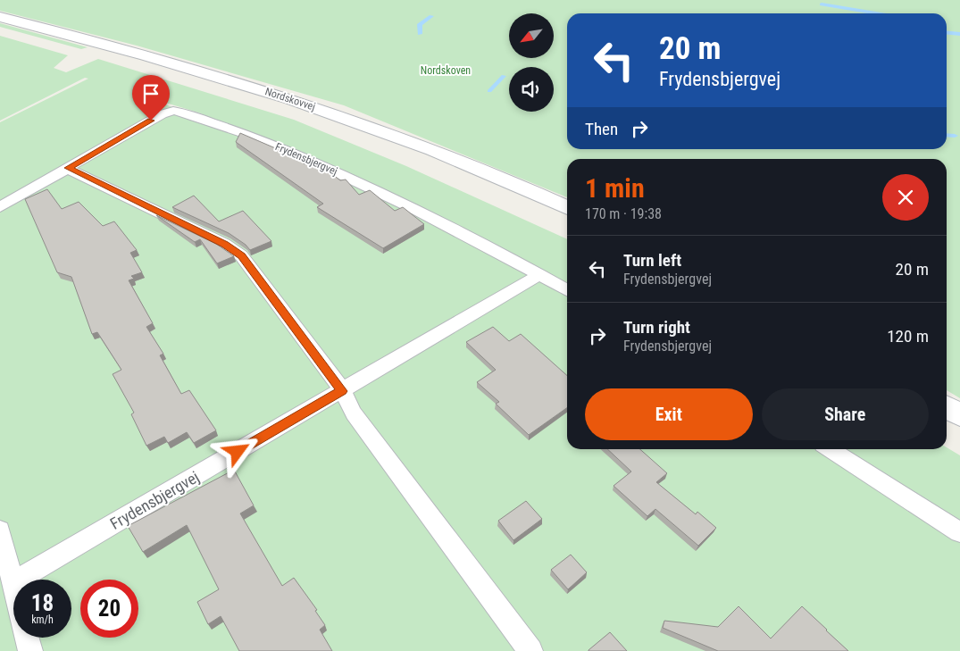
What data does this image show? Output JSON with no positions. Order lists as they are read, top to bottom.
{
  "streets": {
    "street": ["Nordskovvej"],
    "lane": ["Frydensbjergvej"]
  },
  "parks": ["Nordskoven"],
  "north": "bottom left",
  "page": {
    "turn": ["20 m", "Frydensbjergvej"],
    "then": "Then",
    "heading": ["1 min", "170 m · 19:38"],
    "list": [
      {
        "name": "Turn left",
        "note": "Frydensbjergvej",
        "value": "20 m"
      },
      {
        "name": "Turn right",
        "note": "Frydensbjergvej",
        "value": "120 m"
      }
    ],
    "buttons": ["Exit", "Share"],
    "speed": "18 km/h",
    "limit": "20"
  }
}
